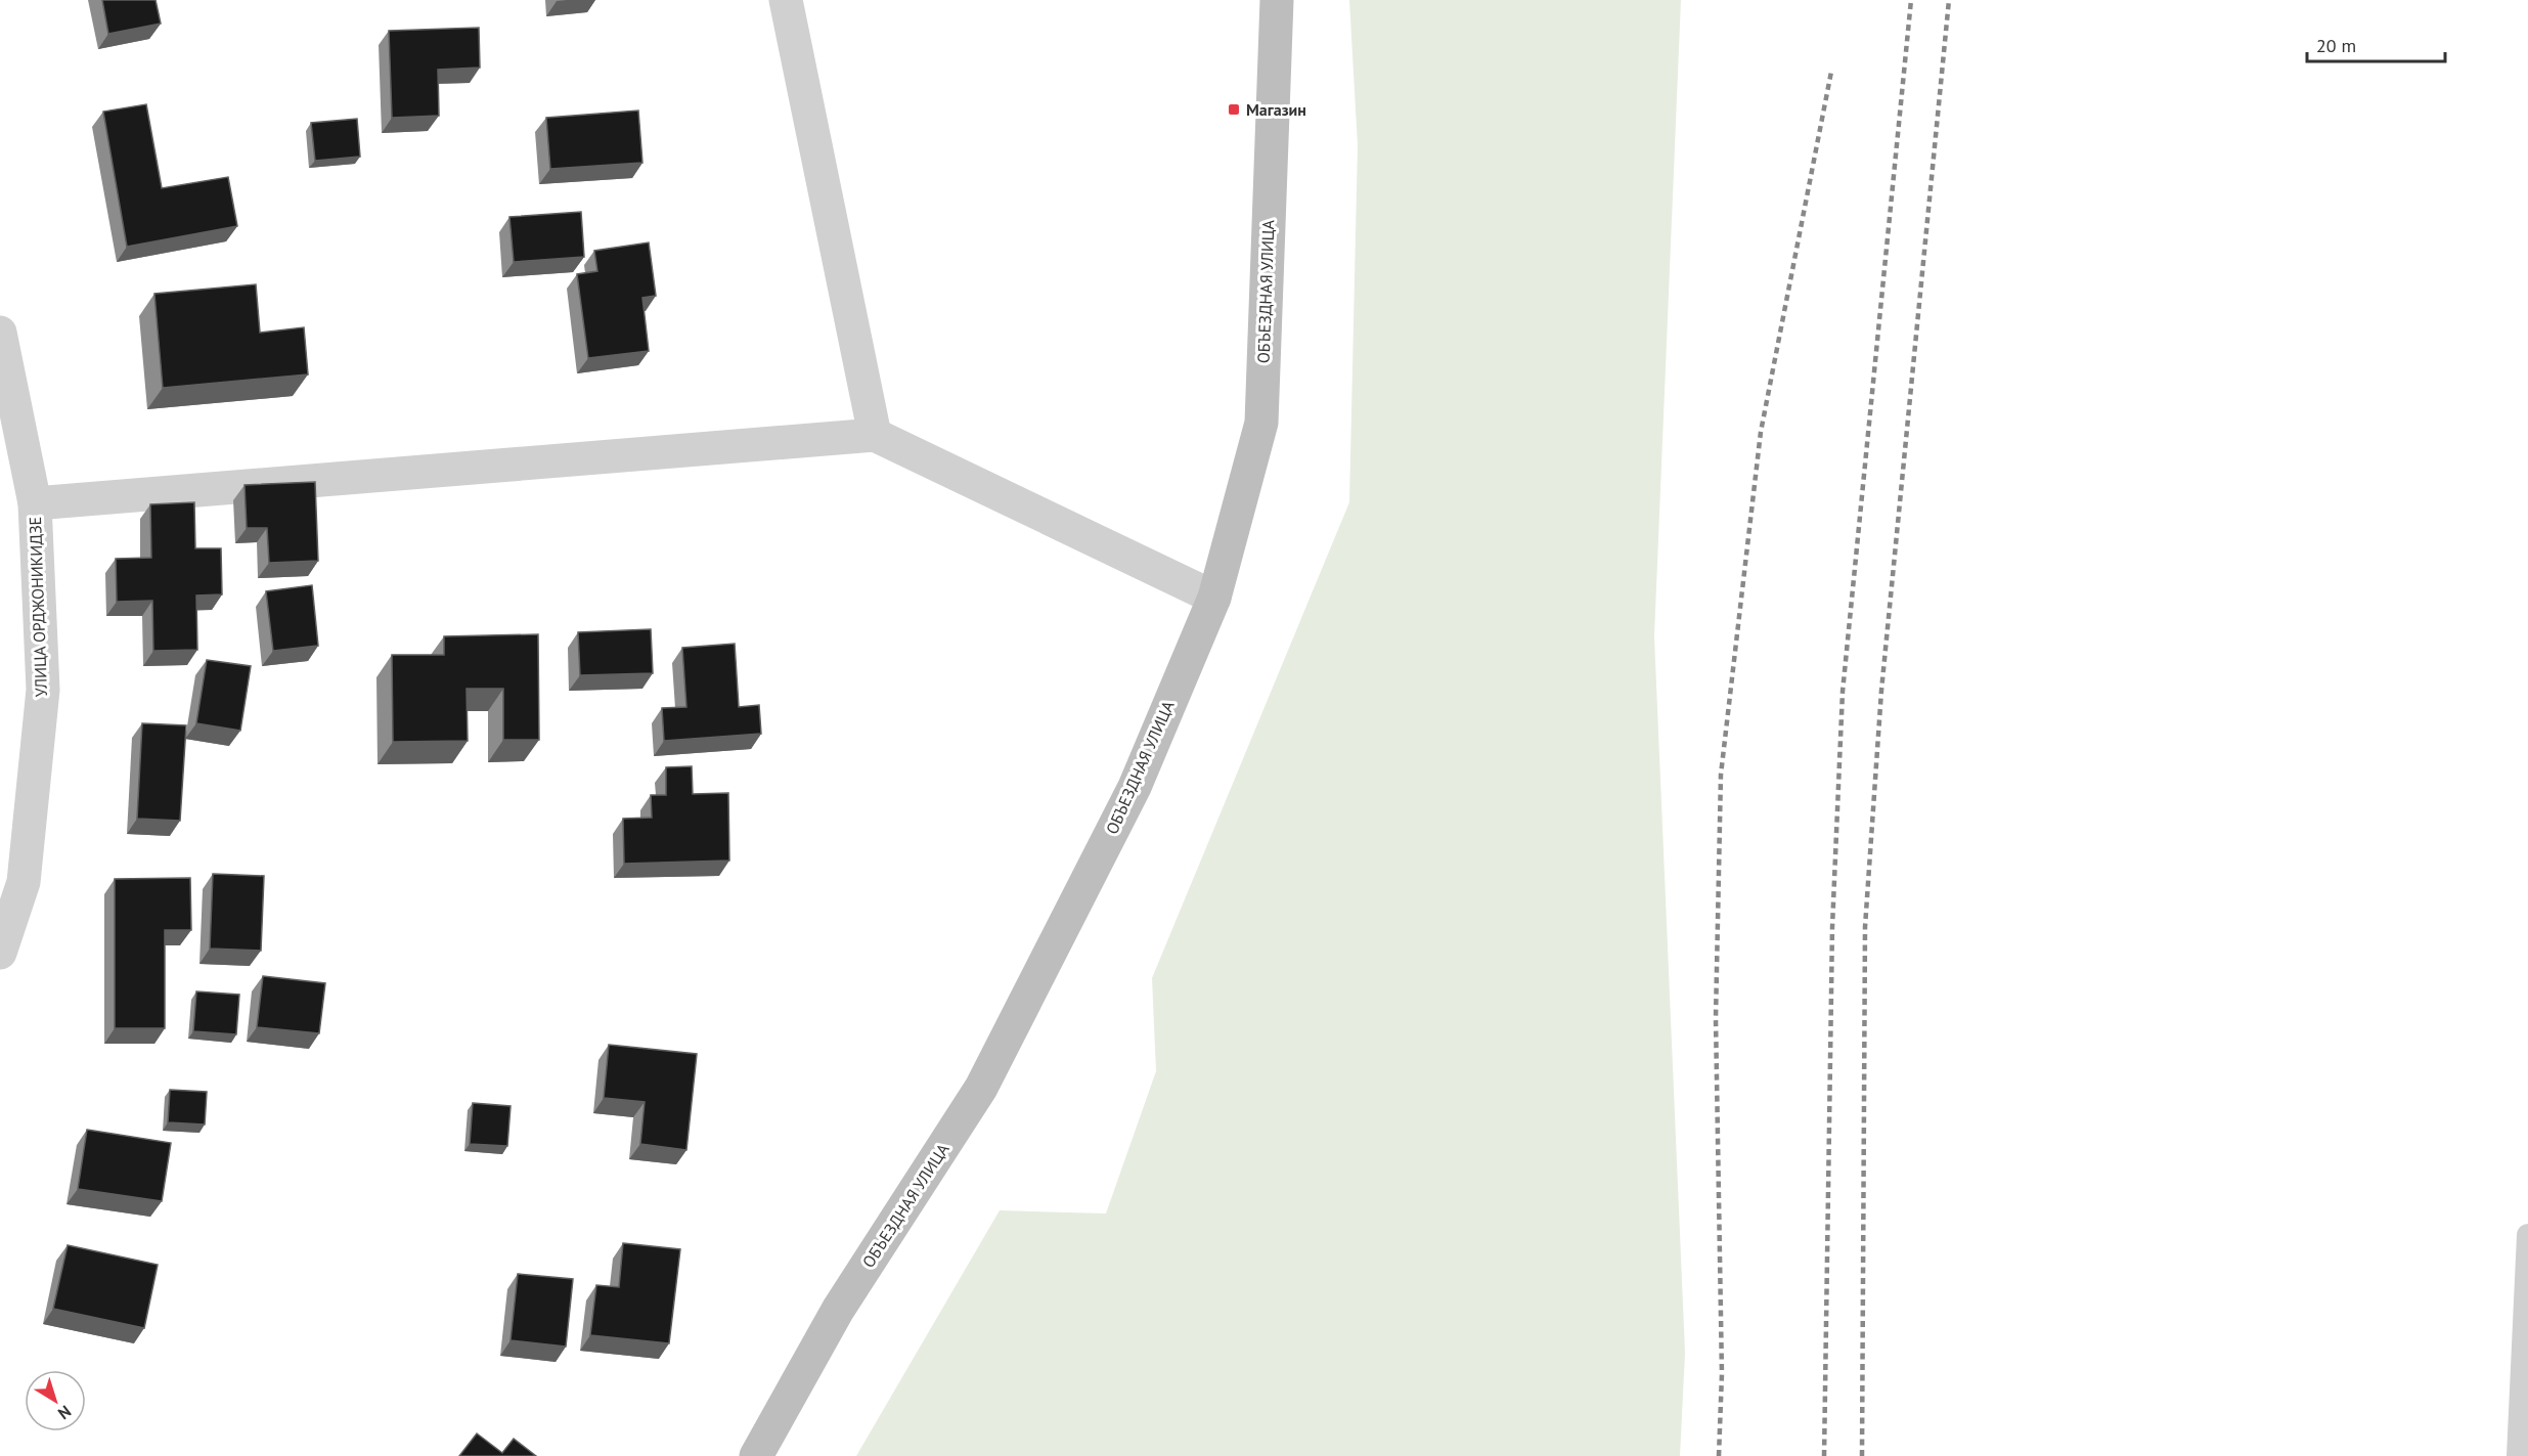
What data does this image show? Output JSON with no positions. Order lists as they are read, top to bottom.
{
  "streets": {
    "street": ["ОБЪЕЗДНАЯ УЛИЦА", "УЛИЦА ОРДЖОНИКИДЗЕ"]
  },
  "places": {
    "transit": ["Магазин"]
  },
  "scale_bar": "20 m",
  "north": "bottom right"
}
